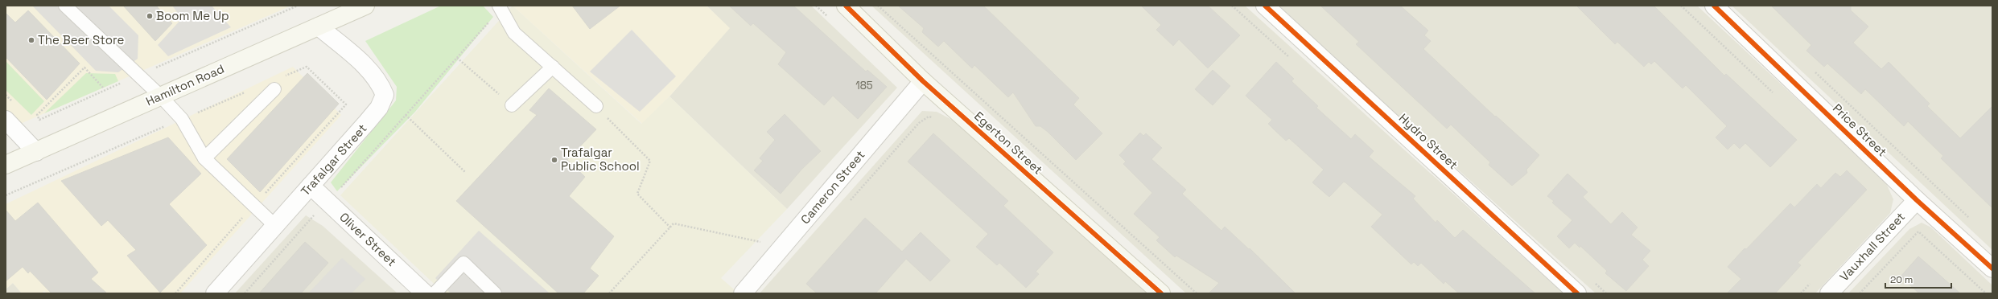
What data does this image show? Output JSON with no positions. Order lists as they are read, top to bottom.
{
  "streets": {
    "street": [
      "Hamilton Road",
      "Price Street",
      "Hydro Street",
      "Egerton Street",
      "Trafalgar Street",
      "Cameron Street",
      "Oliver Street",
      "Vauxhall Street"
    ]
  },
  "crossings": [
    ["Hamilton Road", "Trafalgar Street"],
    ["Price Street", "Vauxhall Street"],
    ["Egerton Street", "Cameron Street"],
    ["Trafalgar Street", "Oliver Street"]
  ],
  "places": ["Boom Me Up", "The Beer Store", "Trafalgar Public School"],
  "house_numbers": ["185"],
  "scale_bar": "20 m"
}
